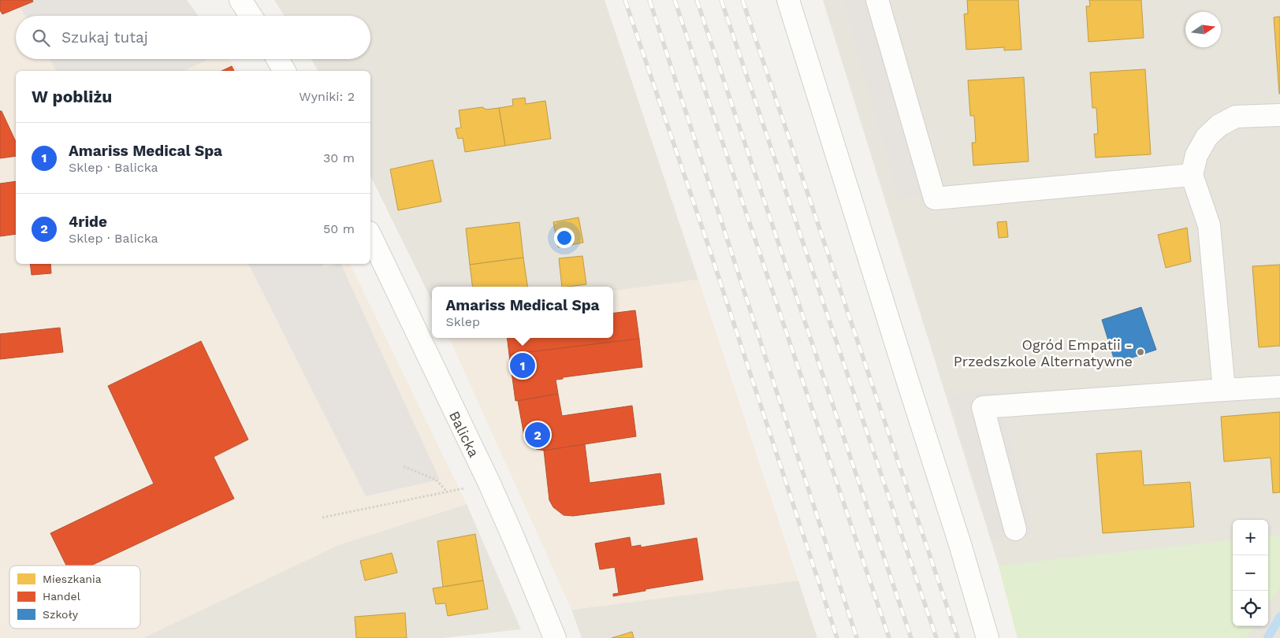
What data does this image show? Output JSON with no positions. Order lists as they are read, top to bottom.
{
  "streets": {
    "street": ["Balicka"]
  },
  "places": ["Ogród Empatii - Przedszkole Alternatywne"],
  "legend": ["Mieszkania", "Handel", "Szkoły"],
  "north": "right",
  "page": {
    "search": "Szukaj tutaj",
    "heading": ["W pobliżu", "Wyniki: 2"],
    "list": [
      {
        "mark": "1",
        "name": "Amariss Medical Spa",
        "note": "Sklep · Balicka",
        "value": "30 m"
      },
      {
        "mark": "2",
        "name": "4ride",
        "note": "Sklep · Balicka",
        "value": "50 m"
      }
    ],
    "popup": ["Amariss Medical Spa", "Sklep"],
    "pins": ["1", "2"],
    "map_buttons": ["+", "−"]
  }
}
